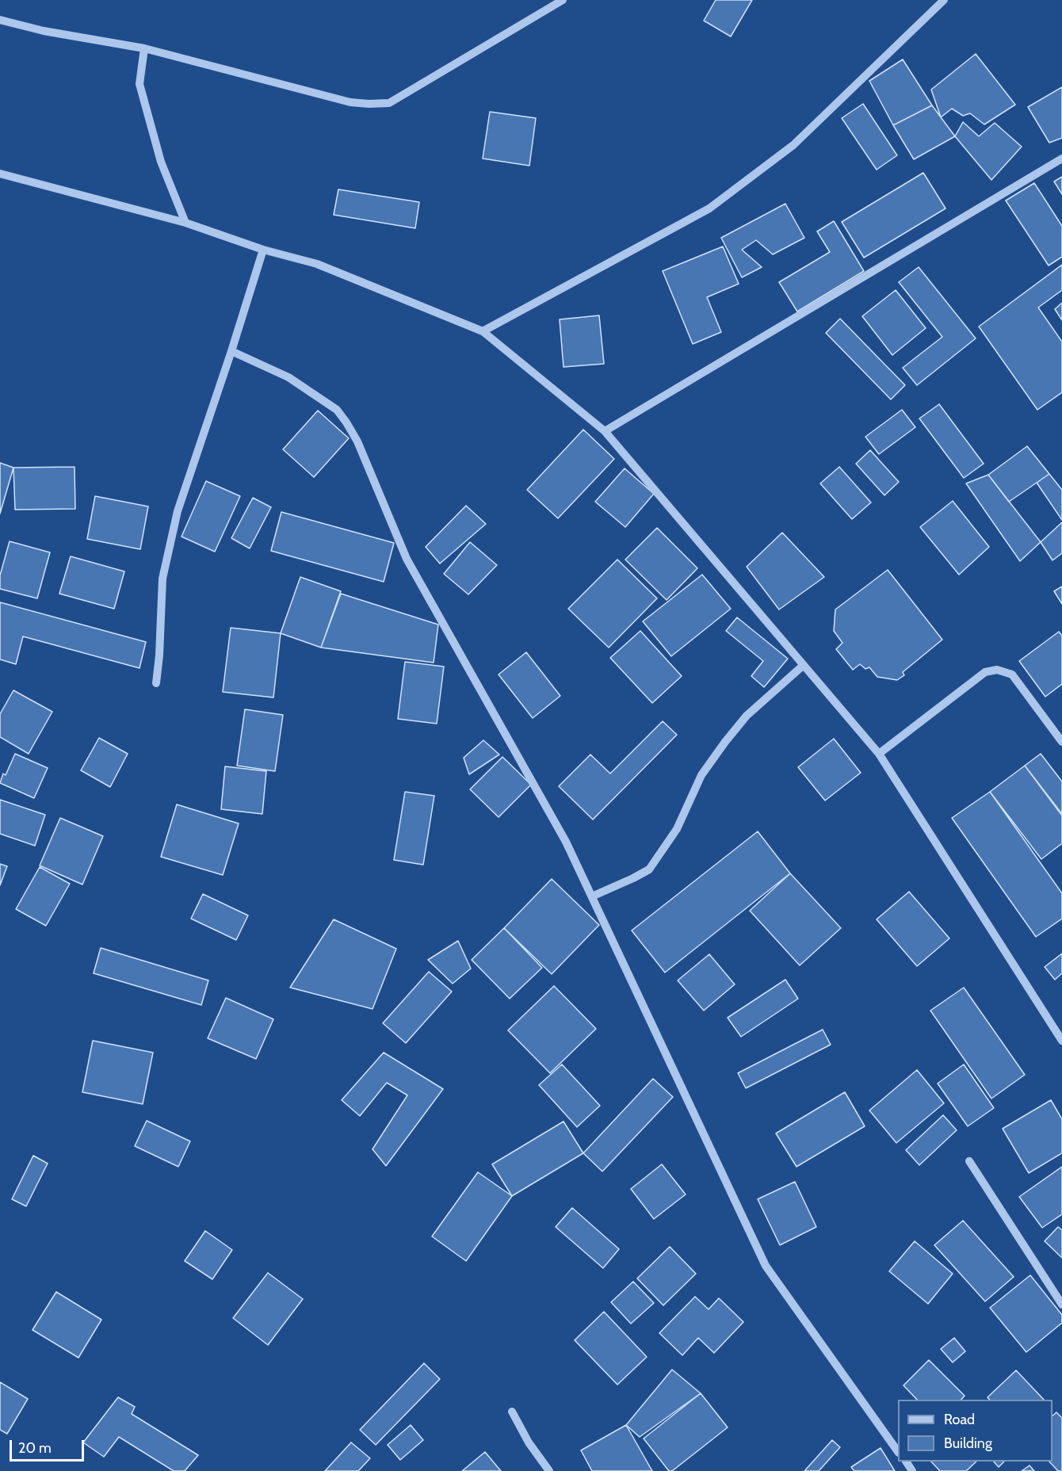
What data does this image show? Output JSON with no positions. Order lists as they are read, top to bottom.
{
  "legend": ["Road", "Building"],
  "scale_bar": "20 m"
}
